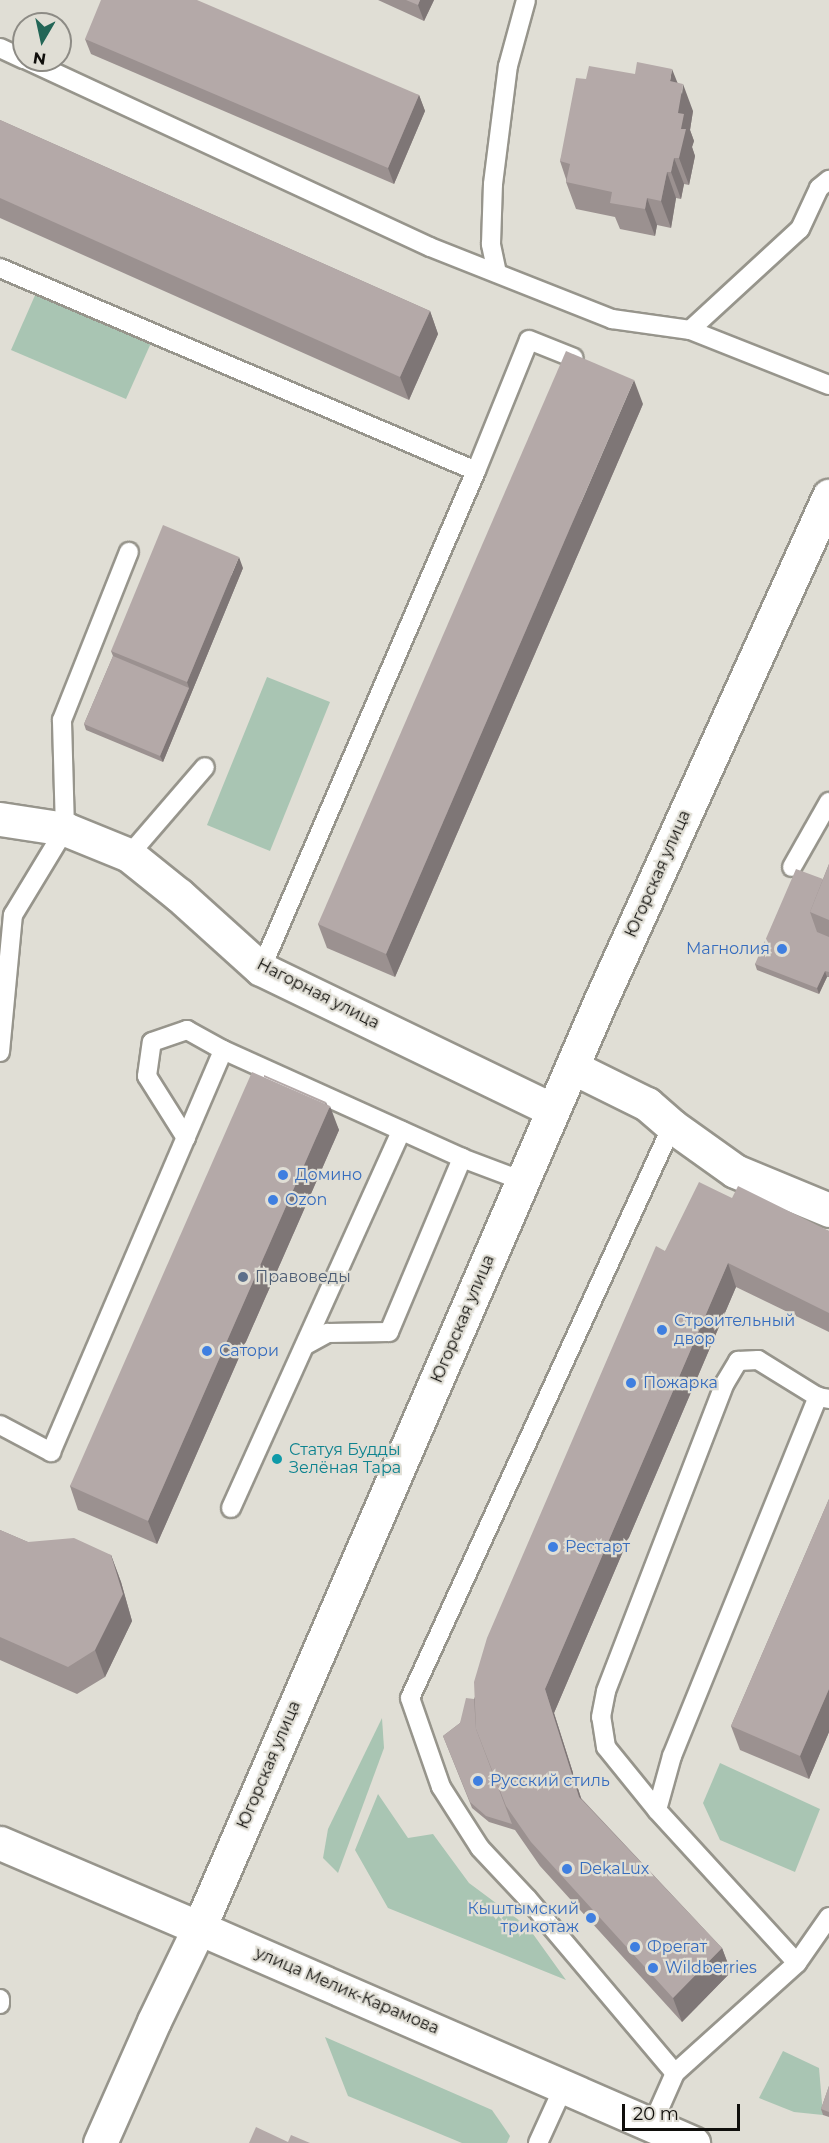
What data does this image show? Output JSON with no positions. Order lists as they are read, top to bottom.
{
  "streets": {
    "main road": ["Югорская улица", "Нагорная улица", "улица Мелик-Карамова"]
  },
  "crossings": [
    ["Югорская улица", "Нагорная улица"],
    ["Югорская улица", "улица Мелик-Карамова"]
  ],
  "places": [
    "Магнолия",
    "Домино",
    "Ozon",
    "Правоведы",
    "Строительный двор",
    "Сатори",
    "Пожарка",
    "Статуя Будды Зелёная Тара",
    "Рестарт",
    "Русский стиль",
    "DekaLux",
    "Кыштымский трикотаж",
    "Фрегат",
    "Wildberries"
  ],
  "scale_bar": "20 m",
  "north": "bottom"
}
